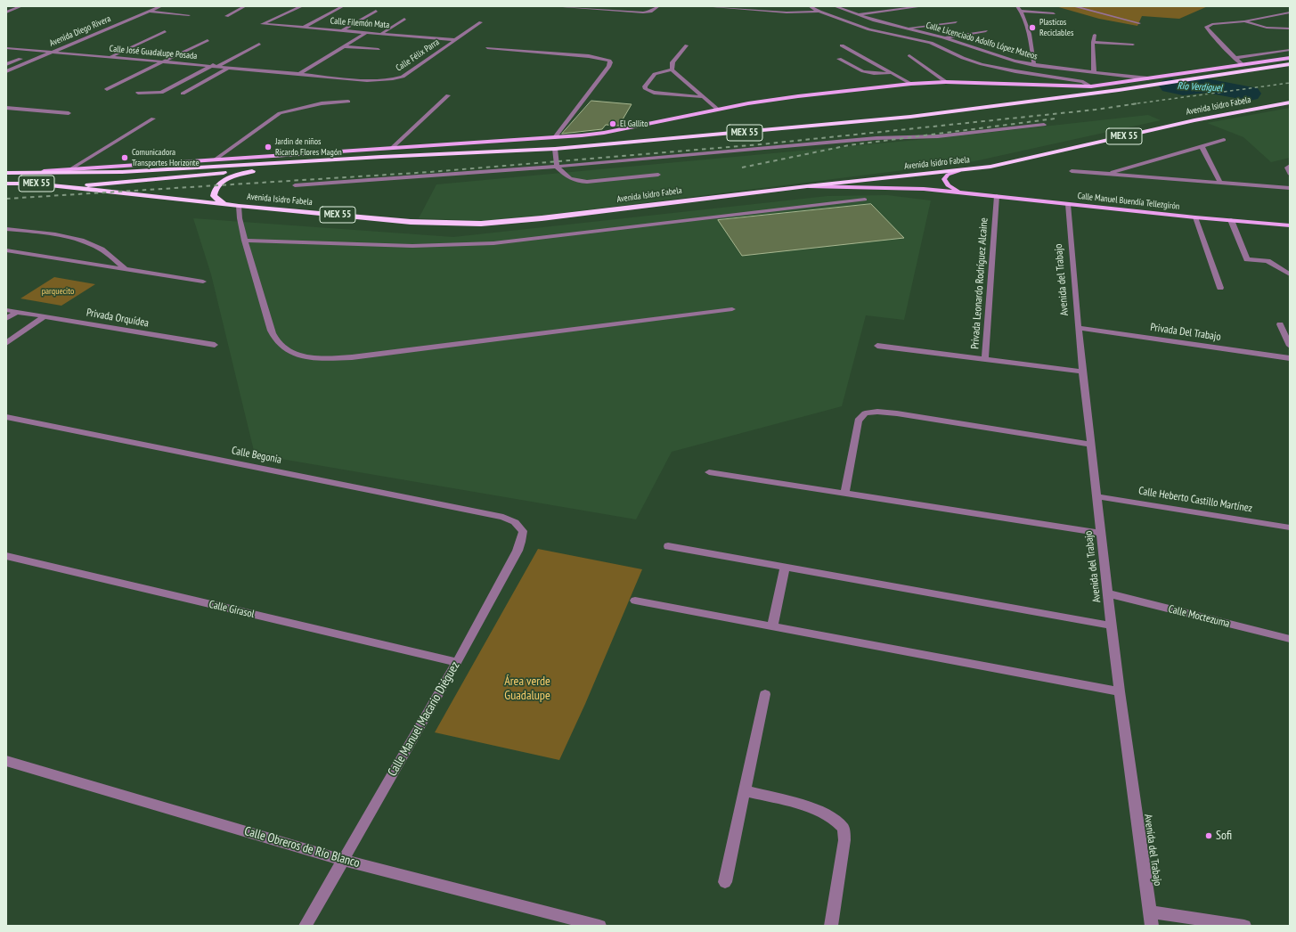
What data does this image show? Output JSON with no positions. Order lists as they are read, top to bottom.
{
  "streets": {
    "highway": ["Avenida Isidro Fabela", "MEX 55"],
    "main road": ["Calle Manuel Buendía Tellezgirón"],
    "street": [
      "Calle Filemón Mata",
      "Avenida Diego Rivera",
      "Calle Licenciado Adolfo López Mateos",
      "Calle José Guadalupe Posada",
      "Calle Félix Parra",
      "Avenida del Trabajo",
      "Privada Leonardo Rodríguez Alcaine",
      "Privada Orquídea",
      "Privada Del Trabajo",
      "Calle Begonia",
      "Calle Heberto Castillo Martínez",
      "Calle Girasol",
      "Calle Moctezuma",
      "Calle Manuel Macario Diéguez",
      "Calle Obreros de Río Blanco"
    ]
  },
  "crossings": [
    ["Calle Filemón Mata", "Calle Félix Parra"],
    ["Avenida Diego Rivera", "Calle José Guadalupe Posada"],
    ["Calle Licenciado Adolfo López Mateos", "MEX 55"],
    ["Calle José Guadalupe Posada", "Calle Félix Parra"],
    ["Avenida Isidro Fabela", "Calle Manuel Buendía Tellezgirón"],
    ["Calle Manuel Buendía Tellezgirón", "Avenida del Trabajo"],
    ["Calle Manuel Buendía Tellezgirón", "Privada Leonardo Rodríguez Alcaine"],
    ["Avenida del Trabajo", "Privada Leonardo Rodríguez Alcaine"],
    ["Avenida del Trabajo", "Privada Del Trabajo"],
    ["Avenida del Trabajo", "Calle Heberto Castillo Martínez"],
    ["Avenida del Trabajo", "Calle Moctezuma"],
    ["Calle Begonia", "Calle Manuel Macario Diéguez"],
    ["Calle Girasol", "Calle Manuel Macario Diéguez"],
    ["Calle Manuel Macario Diéguez", "Calle Obreros de Río Blanco"]
  ],
  "water": ["Río Verdiguel"],
  "parks": ["parquecito", "Área verde Guadalupe"],
  "places": [
    "Plasticos Reciclables",
    "El Gallito",
    "Jardin de niños Ricardo Flores Magón",
    "Comunicadora Transportes Horizonte",
    "Sofi"
  ]
}
